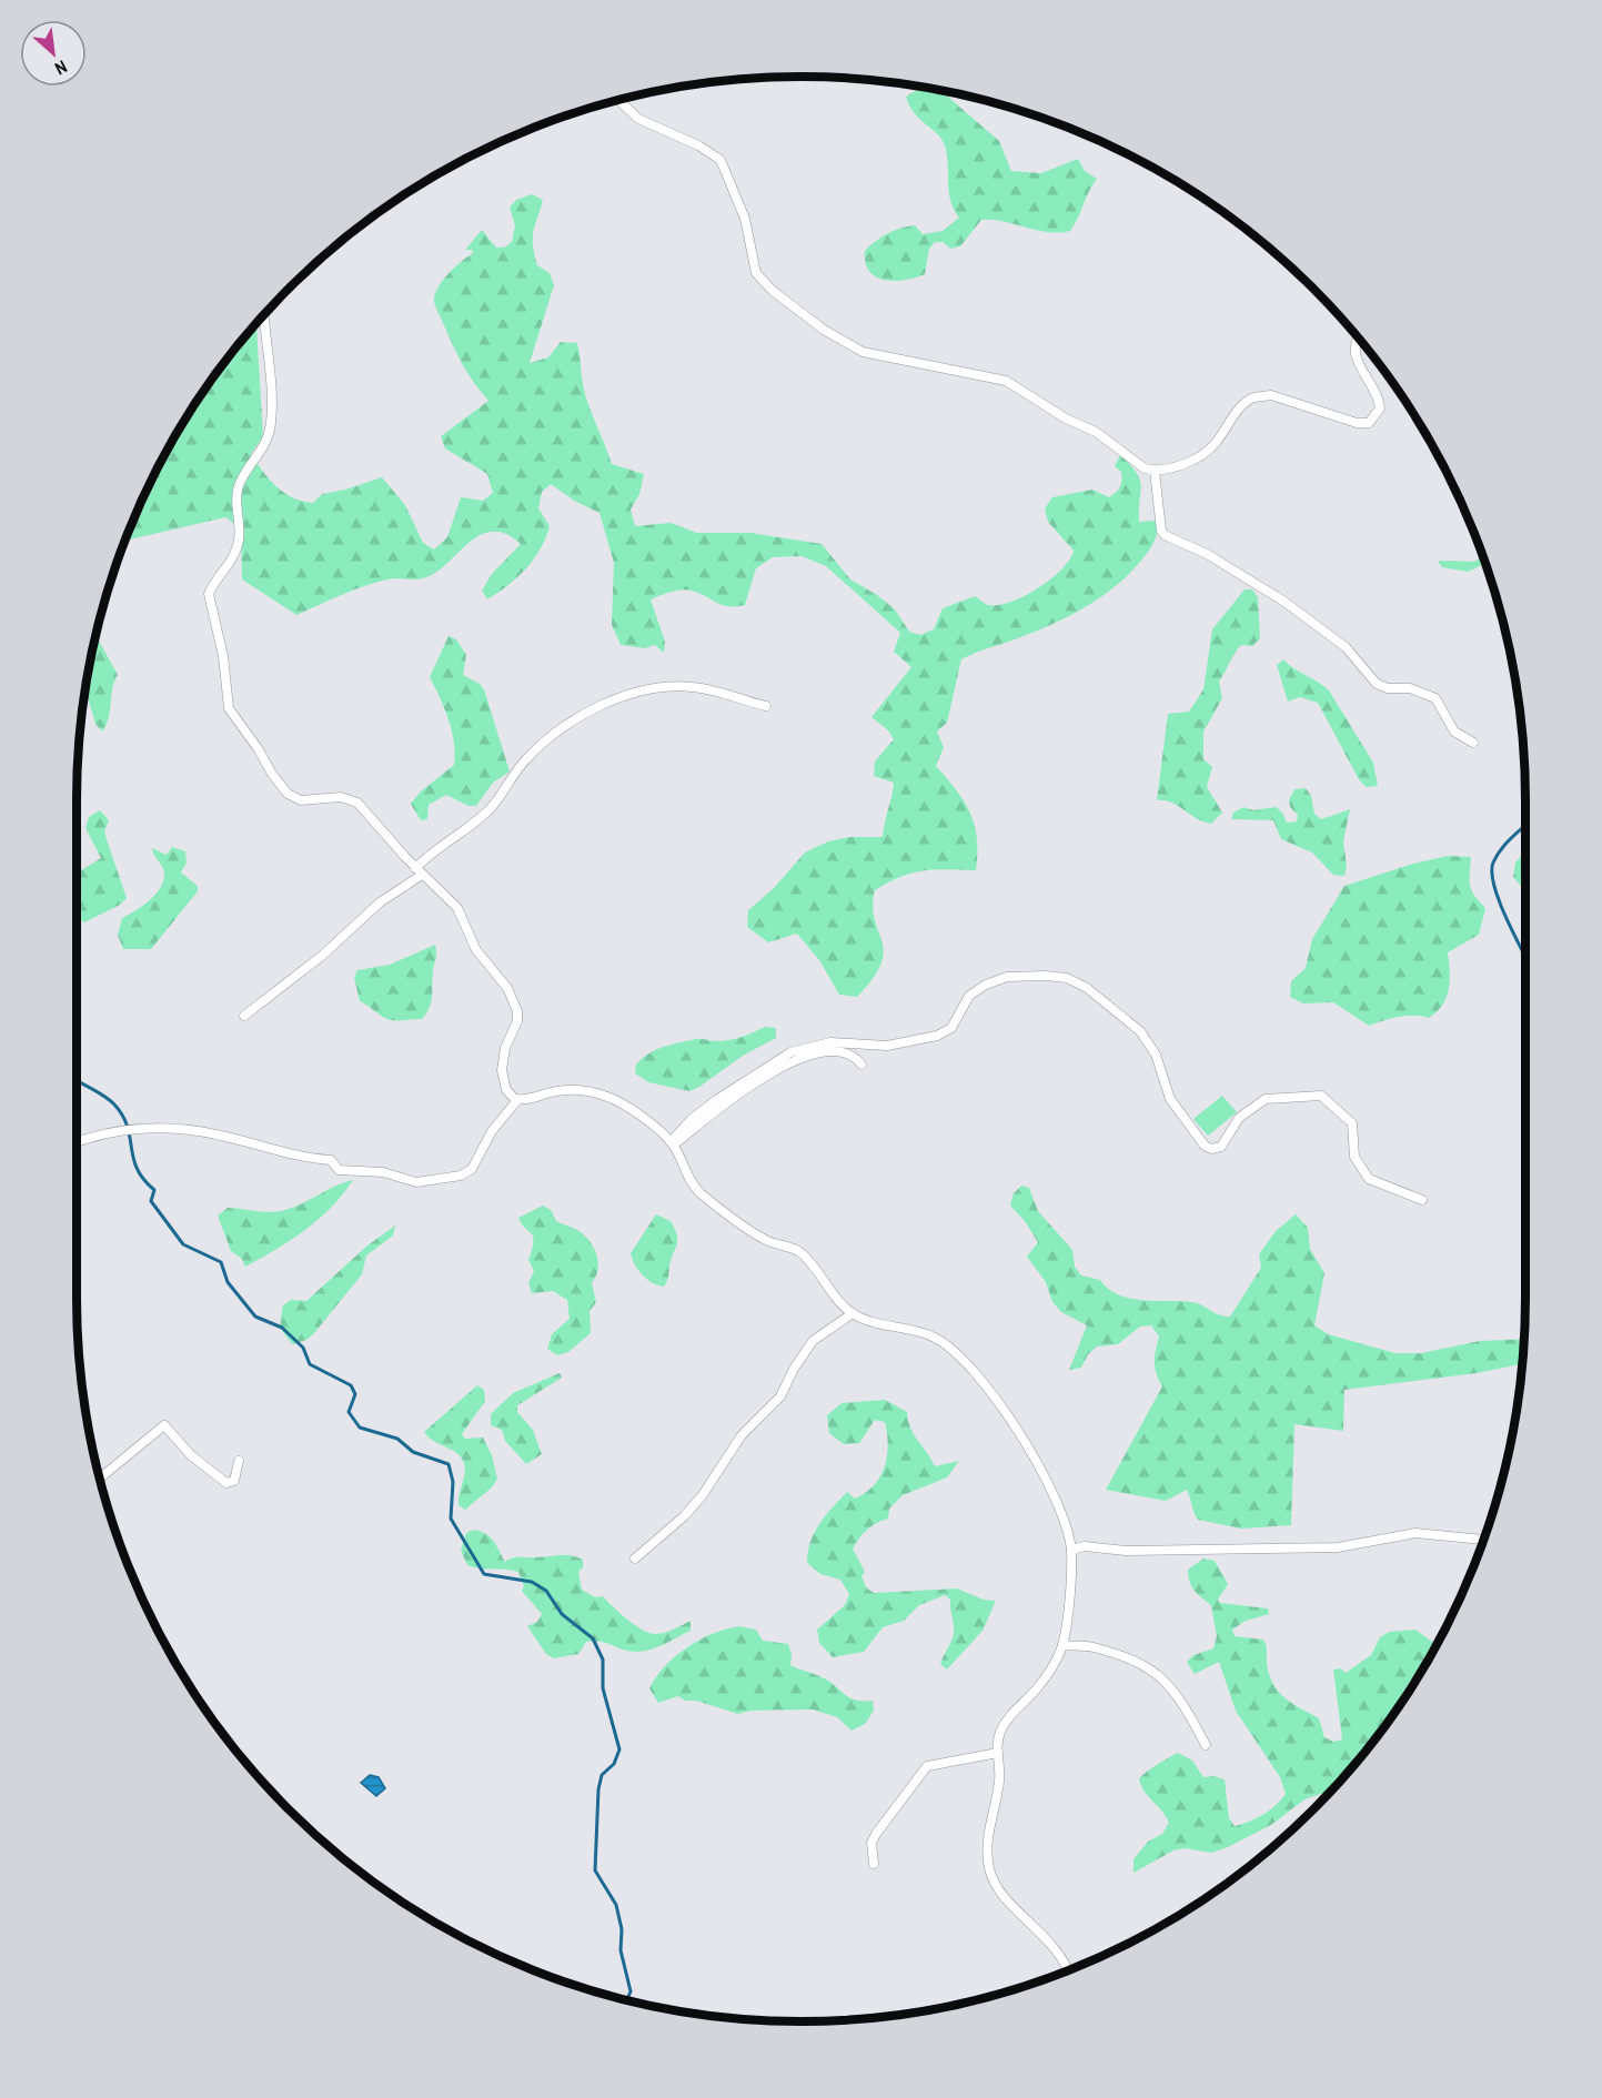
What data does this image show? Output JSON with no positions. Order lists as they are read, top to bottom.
{
  "north": "bottom right"
}
